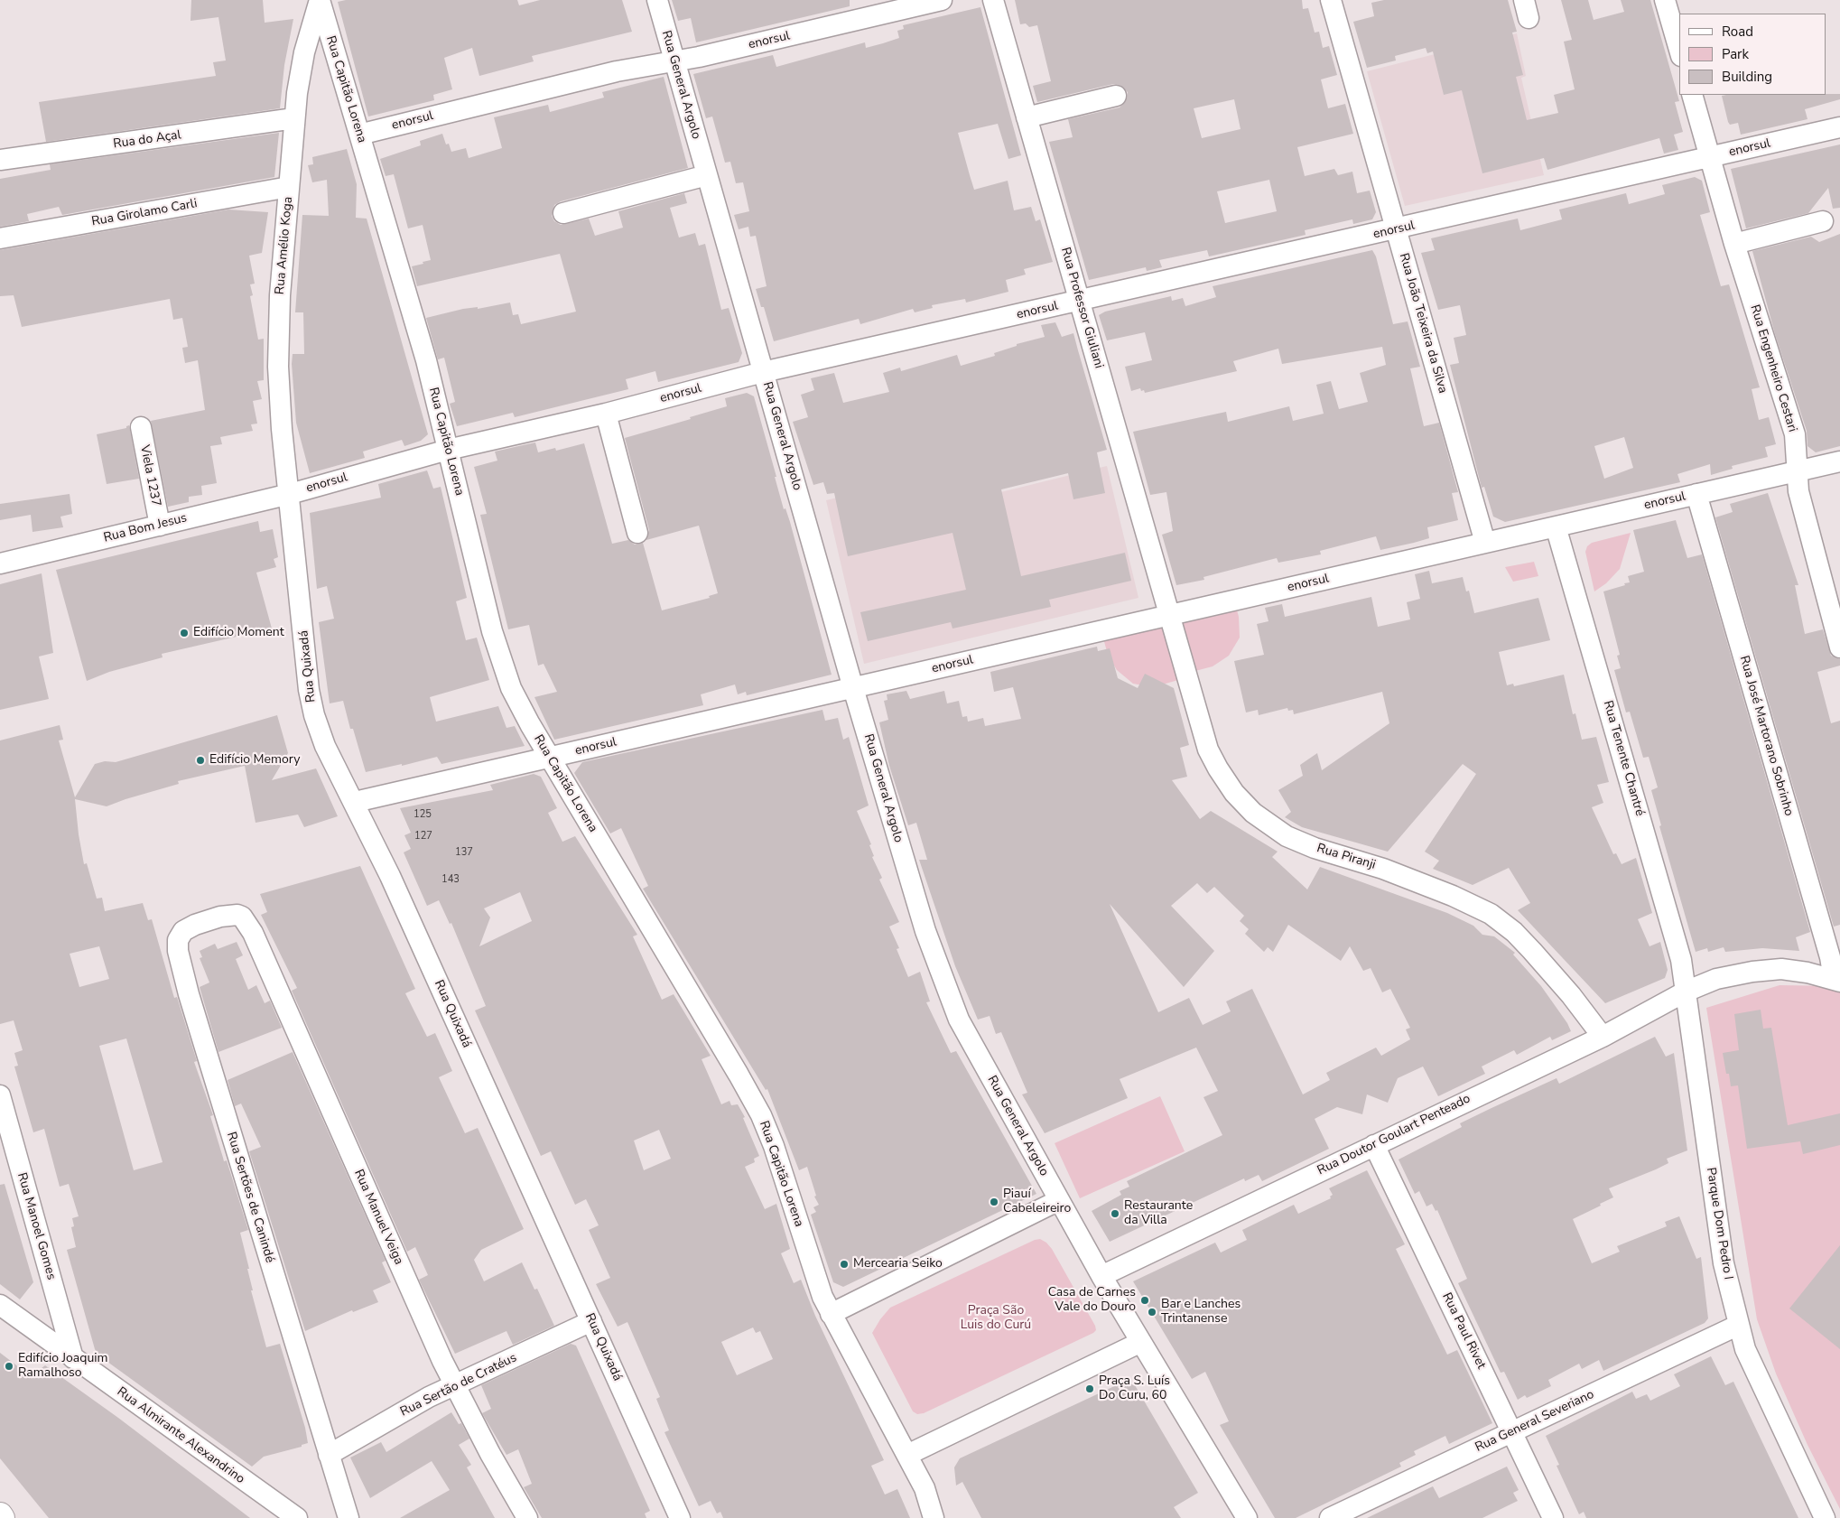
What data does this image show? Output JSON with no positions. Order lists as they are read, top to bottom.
{
  "streets": {
    "street": [
      "enorsul",
      "Rua General Argolo",
      "Rua Capitão Lorena",
      "Rua do Açal",
      "Rua Girolamo Carli",
      "Rua Amélio Koga",
      "Rua Professor Giuliani",
      "Rua João Teixeira da Silva",
      "Rua Engenheiro Cestari",
      "Viela 1237",
      "Rua Bom Jesus",
      "Rua Quixadá",
      "Rua José Martorano Sobrinho",
      "Rua Tenente Chantré",
      "Rua Piranji",
      "Rua Doutor Goulart Penteado",
      "Rua Sertões de Canindé",
      "Rua Manuel Veiga",
      "Parque Dom Pedro I",
      "Rua Manoel Gomes",
      "Rua Paul Rivet",
      "Rua Sertão de Cratéus",
      "Rua General Severiano",
      "Rua Almirante Alexandrino"
    ]
  },
  "crossings": [
    ["enorsul", "Rua General Argolo"],
    ["enorsul", "Rua Capitão Lorena"],
    ["enorsul", "Rua Amélio Koga"],
    ["enorsul", "Rua Professor Giuliani"],
    ["enorsul", "Rua João Teixeira da Silva"],
    ["enorsul", "Rua Engenheiro Cestari"],
    ["enorsul", "Rua Bom Jesus"],
    ["enorsul", "Rua Quixadá"],
    ["enorsul", "Rua José Martorano Sobrinho"],
    ["enorsul", "Rua Tenente Chantré"],
    ["enorsul", "Rua Piranji"],
    ["Rua General Argolo", "Rua Doutor Goulart Penteado"],
    ["Rua Capitão Lorena", "Rua Amélio Koga"],
    ["Rua do Açal", "Rua Amélio Koga"],
    ["Rua Girolamo Carli", "Rua Amélio Koga"],
    ["Rua Amélio Koga", "Rua Bom Jesus"],
    ["Rua Amélio Koga", "Rua Quixadá"],
    ["Rua Professor Giuliani", "Rua Piranji"],
    ["Viela 1237", "Rua Bom Jesus"],
    ["Rua Bom Jesus", "Rua Quixadá"],
    ["Rua Quixadá", "Rua Sertão de Cratéus"],
    ["Rua José Martorano Sobrinho", "Rua Doutor Goulart Penteado"],
    ["Rua Tenente Chantré", "Rua Doutor Goulart Penteado"],
    ["Rua Tenente Chantré", "Parque Dom Pedro I"],
    ["Rua Piranji", "Rua Doutor Goulart Penteado"],
    ["Rua Doutor Goulart Penteado", "Parque Dom Pedro I"],
    ["Rua Doutor Goulart Penteado", "Rua Paul Rivet"],
    ["Rua Sertões de Canindé", "Rua Manuel Veiga"],
    ["Rua Sertões de Canindé", "Rua Sertão de Cratéus"],
    ["Rua Manuel Veiga", "Rua Sertão de Cratéus"],
    ["Parque Dom Pedro I", "Rua General Severiano"],
    ["Rua Manoel Gomes", "Rua Almirante Alexandrino"],
    ["Rua Paul Rivet", "Rua General Severiano"]
  ],
  "parks": ["Praça São Luis do Curú"],
  "places": [
    "Edifício Moment",
    "Edifício Memory",
    "Piauí Cabeleireiro",
    "Restaurante da Villa",
    "Mercearia Seiko",
    "Casa de Carnes Vale do Douro",
    "Bar e Lanches Trintanense",
    "Edifício Joaquim Ramalhoso",
    "Praça S. Luís Do Curu, 60"
  ],
  "house_numbers": [
    "125",
    "127",
    "137",
    "143"
  ],
  "legend": ["Road", "Park", "Building"]
}
